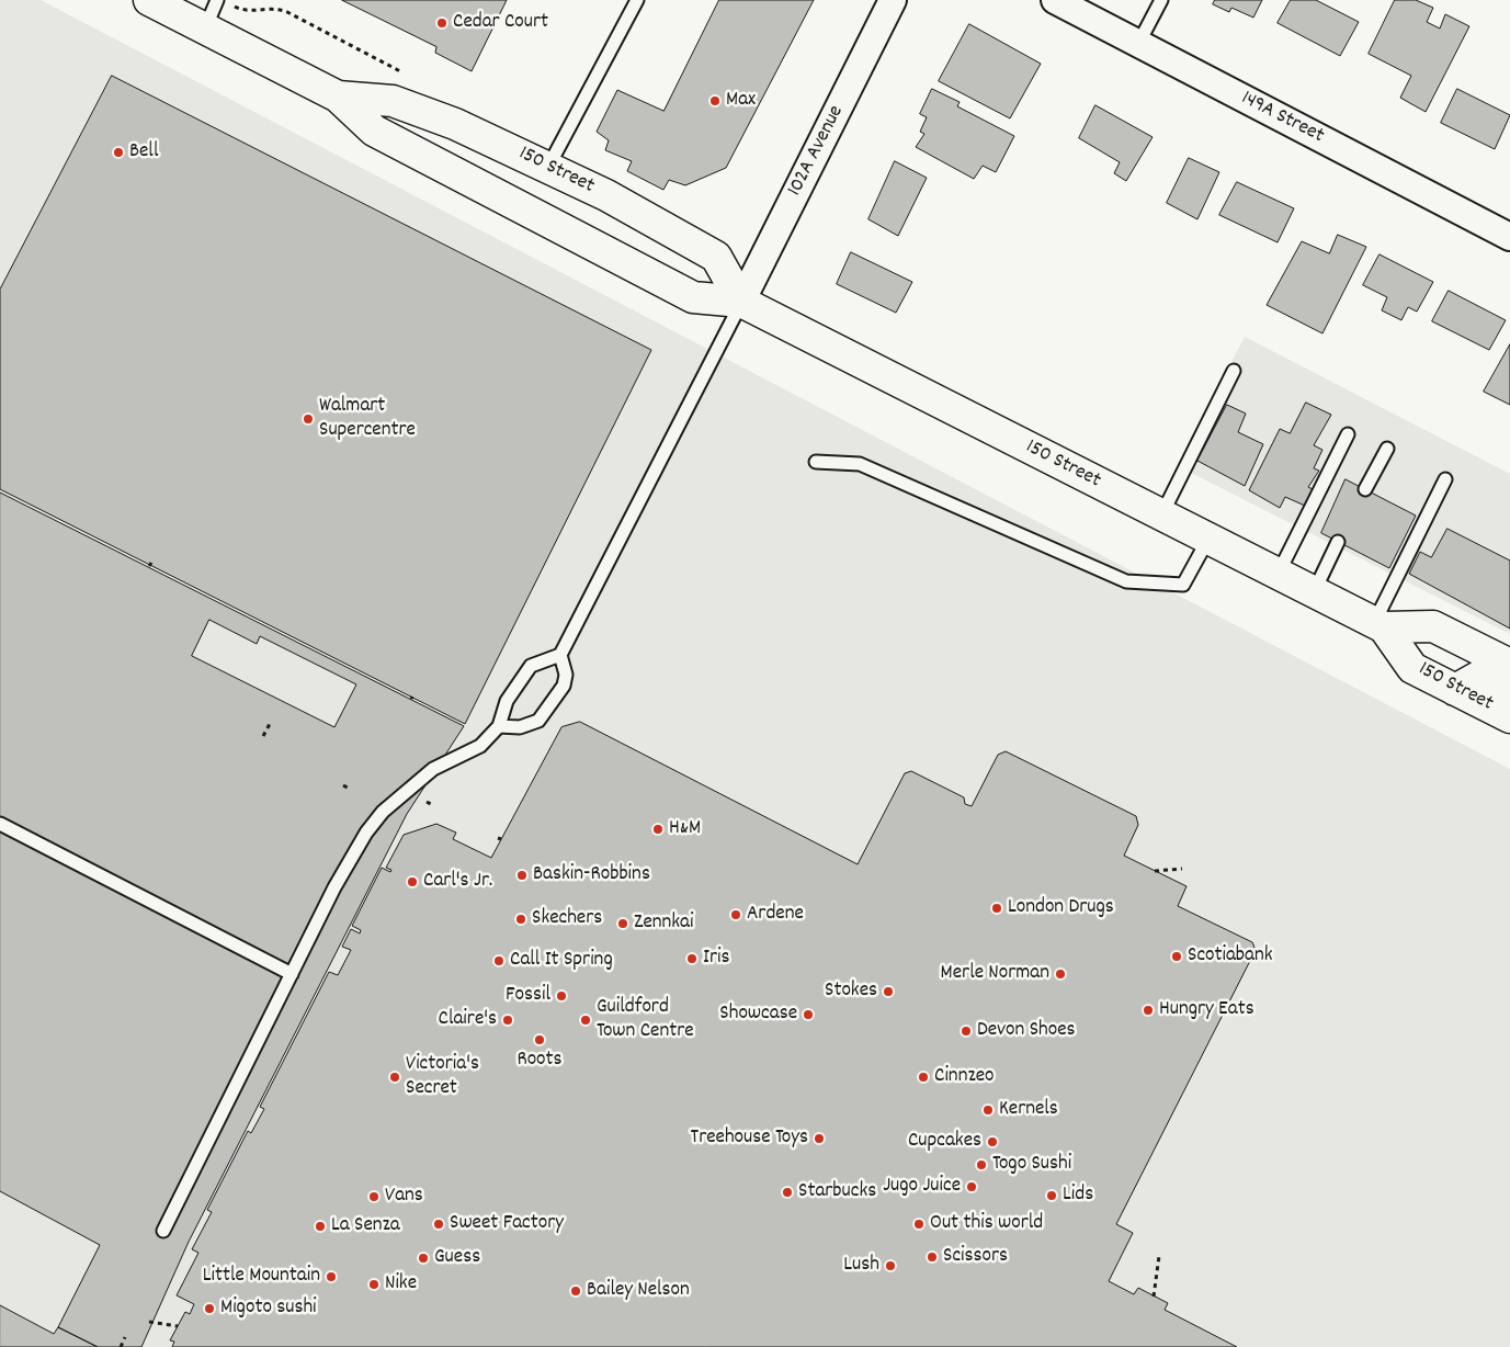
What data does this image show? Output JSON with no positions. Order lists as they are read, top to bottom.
{
  "streets": {
    "main road": ["150 Street"],
    "street": ["149A Street", "102A Avenue"]
  },
  "crossings": [
    ["102A Avenue", "150 Street"]
  ],
  "places": [
    "Cedar Court",
    "Max",
    "Bell",
    "Walmart Supercentre",
    "H&M",
    "Baskin-Robbins",
    "Carl's Jr.",
    "London Drugs",
    "Ardene",
    "Skechers",
    "Zennkai",
    "Scotiabank",
    "Iris",
    "Call It Spring",
    "Merle Norman",
    "Stokes",
    "Fossil",
    "Hungry Eats",
    "Showcase",
    "Claire's",
    "Guildford Town Centre",
    "Devon Shoes",
    "Roots",
    "Victoria's Secret",
    "Cinnzeo",
    "Kernels",
    "Treehouse Toys",
    "Cupcakes",
    "Togo Sushi",
    "Jugo Juice",
    "Starbucks",
    "Lids",
    "Vans",
    "Sweet Factory",
    "Out this world",
    "La Senza",
    "Scissors",
    "Guess",
    "Lush",
    "Little Mountain",
    "Nike",
    "Bailey Nelson",
    "Migoto sushi"
  ]
}
